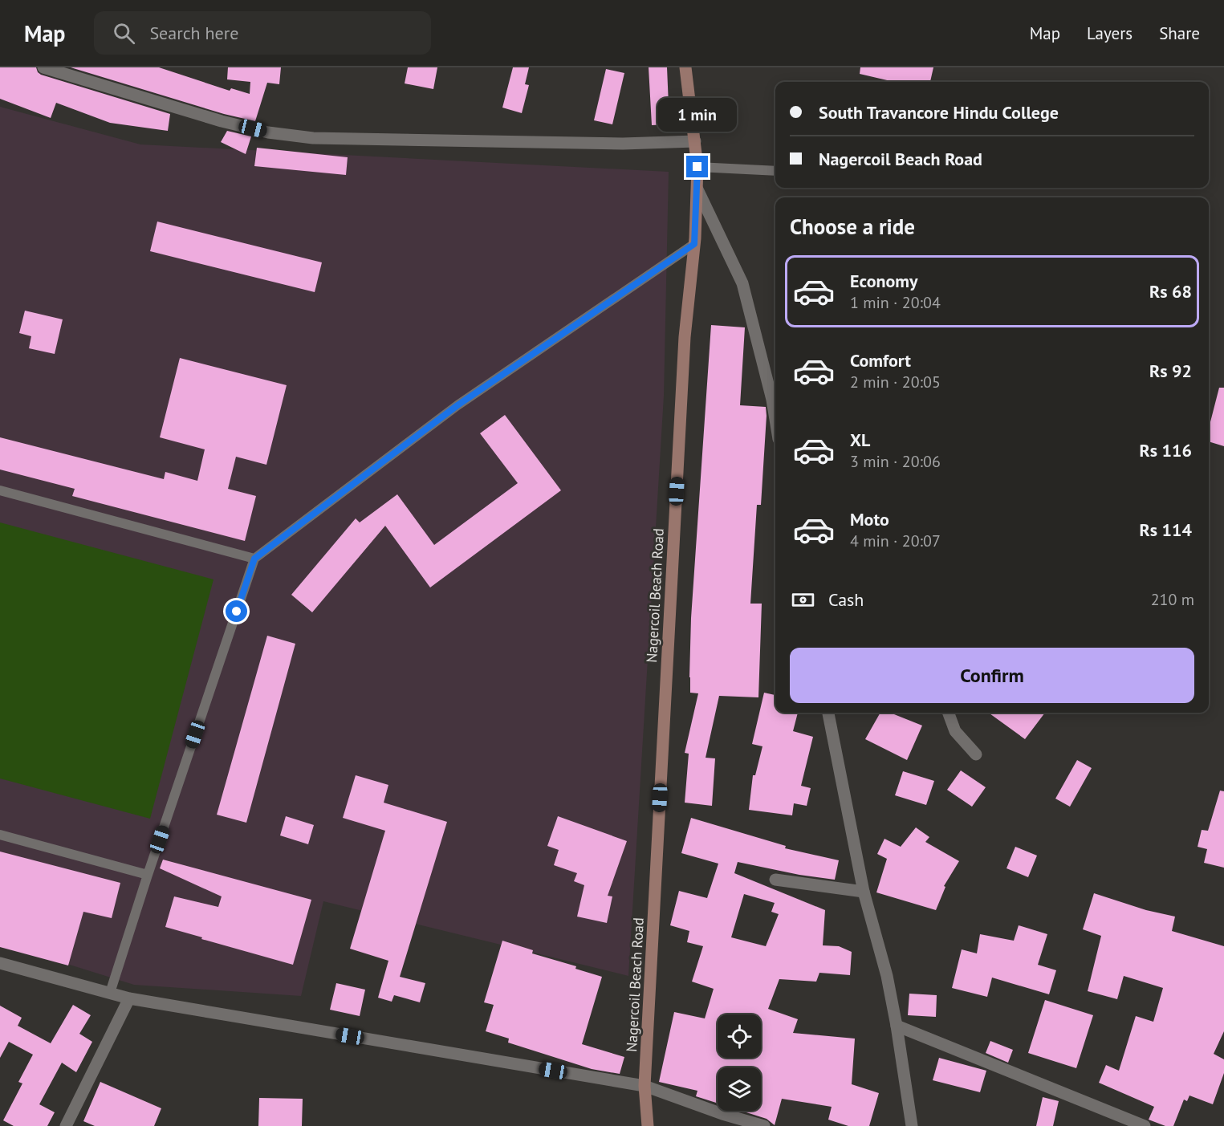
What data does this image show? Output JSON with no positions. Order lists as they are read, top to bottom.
{
  "streets": {
    "main road": ["Nagercoil Beach Road"]
  },
  "page": {
    "header": "Map",
    "search": "Search here",
    "nav": ["Map", "Layers", "Share"],
    "banner": ["South Travancore Hindu College", "Nagercoil Beach Road"],
    "bubble": "1 min",
    "heading": "Choose a ride",
    "list": [
      {
        "name": "Economy",
        "note": "1 min · 20:04",
        "value": "Rs 68"
      },
      {
        "name": "Comfort",
        "note": "2 min · 20:05",
        "value": "Rs 92"
      },
      {
        "name": "XL",
        "note": "3 min · 20:06",
        "value": "Rs 116"
      },
      {
        "name": "Moto",
        "note": "4 min · 20:07",
        "value": "Rs 114"
      }
    ],
    "pay": ["Cash", "210 m"],
    "buttons": "Confirm"
  }
}
